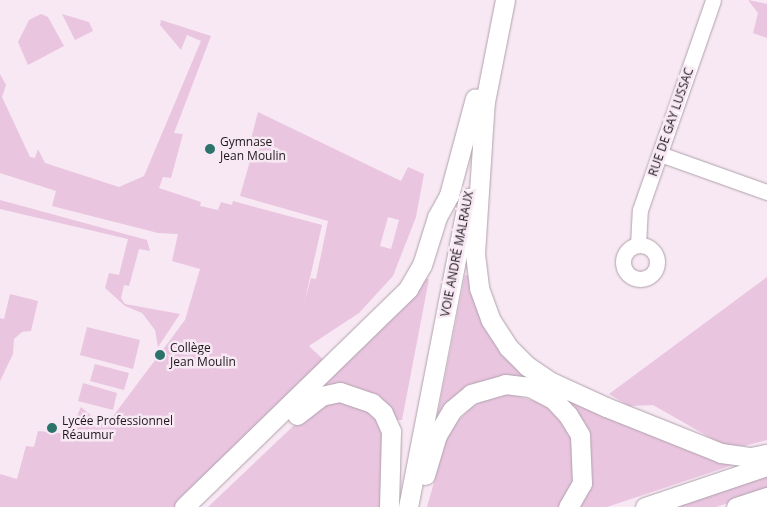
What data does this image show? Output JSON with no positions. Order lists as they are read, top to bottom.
{
  "streets": {
    "main road": ["VOIE ANDRÉ MALRAUX"],
    "street": ["RUE DE GAY LUSSAC"]
  },
  "places": ["Gymnase Jean Moulin", "Collège Jean Moulin", "Lycée Professionnel Réaumur"]
}
